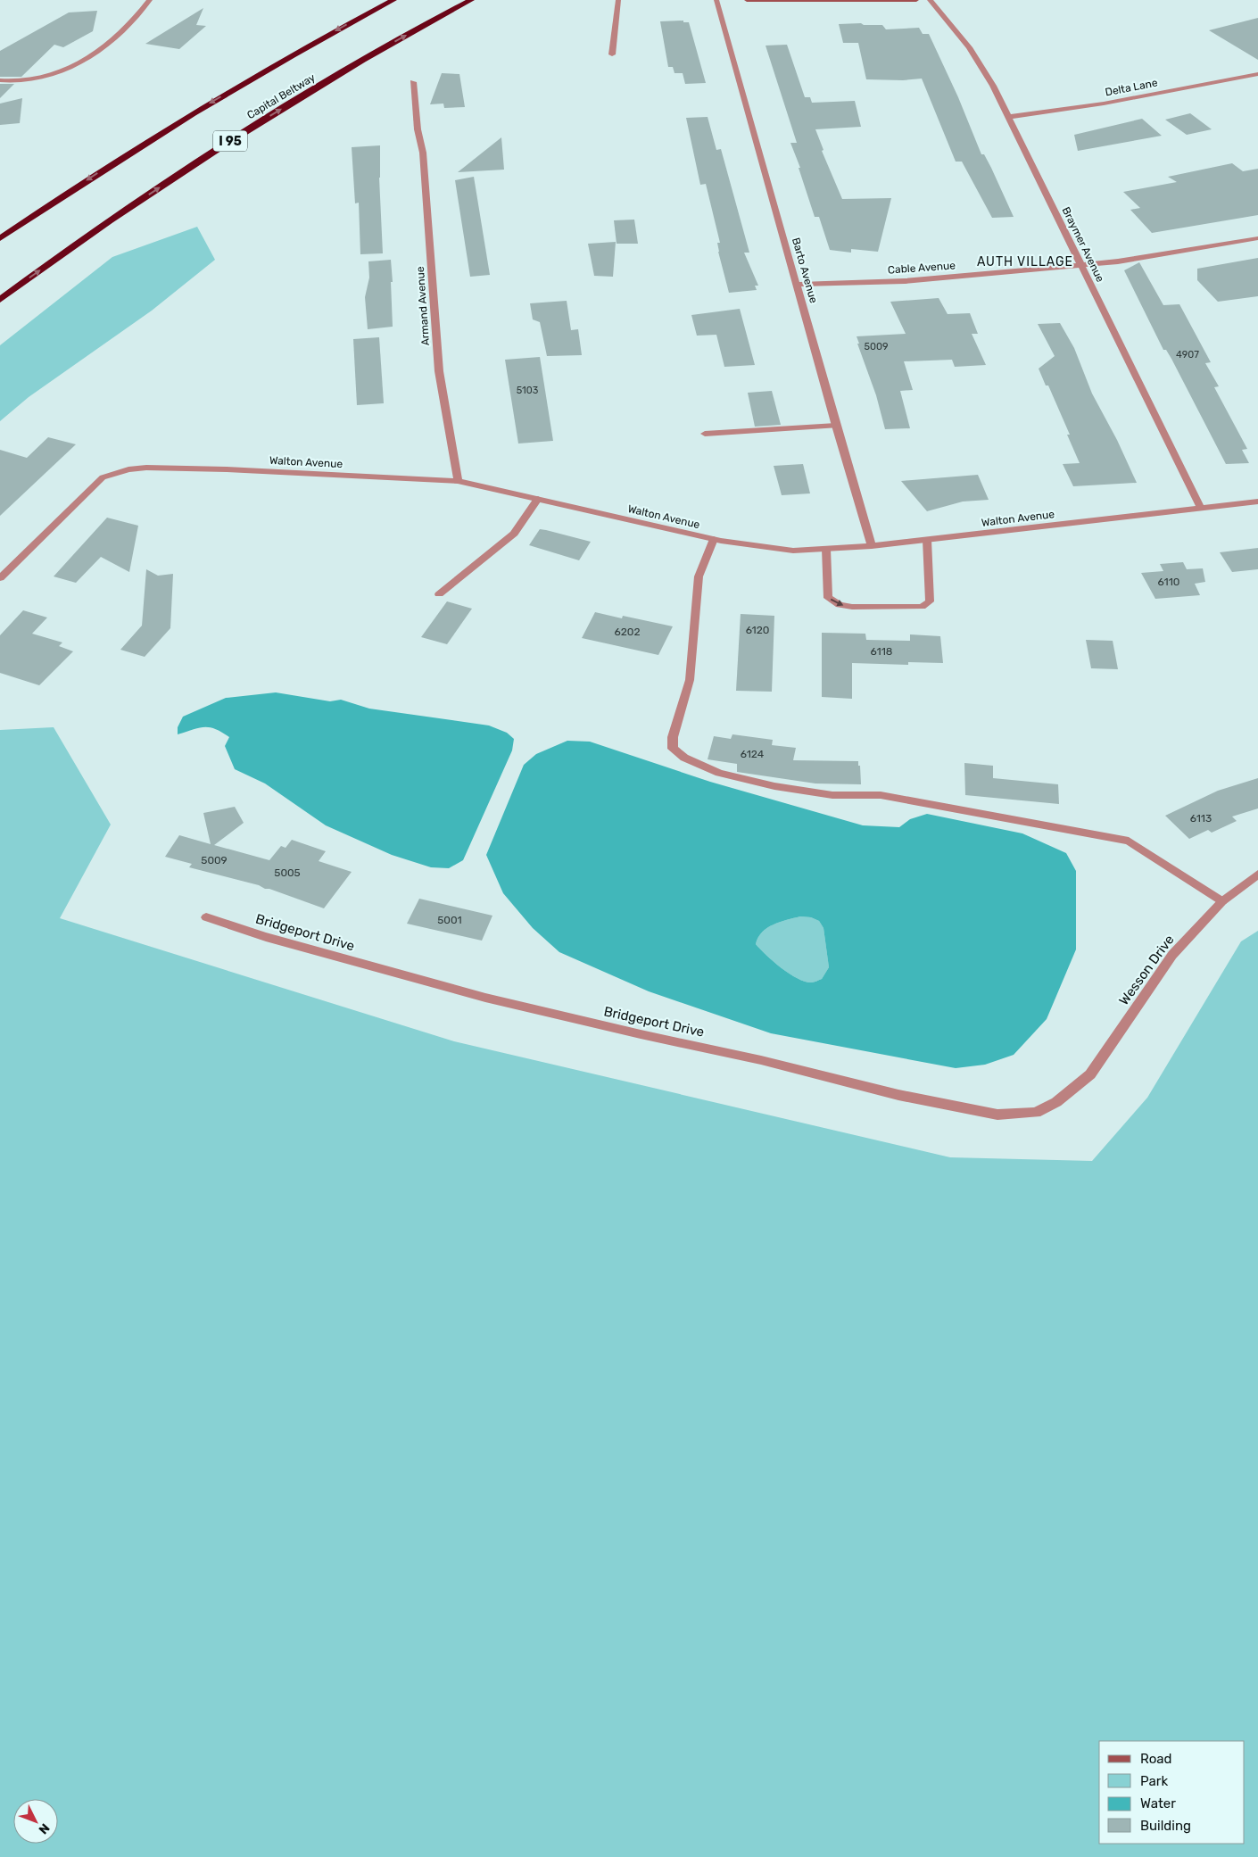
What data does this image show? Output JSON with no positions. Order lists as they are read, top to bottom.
{
  "streets": {
    "highway": ["Capital Beltway", "I 95"],
    "street": [
      "Delta Lane",
      "Braymer Avenue",
      "Cable Avenue",
      "Barto Avenue",
      "Armand Avenue",
      "Walton Avenue",
      "Bridgeport Drive",
      "Wesson Drive"
    ]
  },
  "crossings": [
    ["Delta Lane", "Braymer Avenue"],
    ["Braymer Avenue", "Cable Avenue"],
    ["Braymer Avenue", "Walton Avenue"],
    ["Cable Avenue", "Barto Avenue"],
    ["Barto Avenue", "Walton Avenue"],
    ["Armand Avenue", "Walton Avenue"],
    ["Bridgeport Drive", "Wesson Drive"]
  ],
  "districts": ["AUTH VILLAGE"],
  "house_numbers": [
    "5009",
    "4907",
    "5103",
    "6110",
    "6120",
    "6202",
    "6118",
    "6124",
    "6113",
    "5009",
    "5005",
    "5001"
  ],
  "legend": [
    "Road",
    "Park",
    "Water",
    "Building"
  ],
  "north": "bottom right"
}
